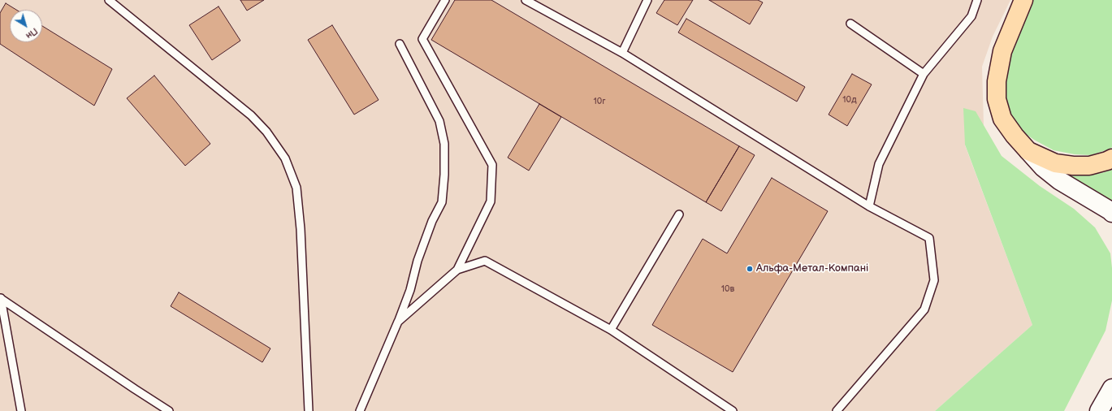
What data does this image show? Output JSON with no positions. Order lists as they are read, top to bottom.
{
  "places": ["Альфа-Метал-Компані"],
  "house_numbers": ["10д", "10г", "10в"],
  "north": "bottom right"
}
